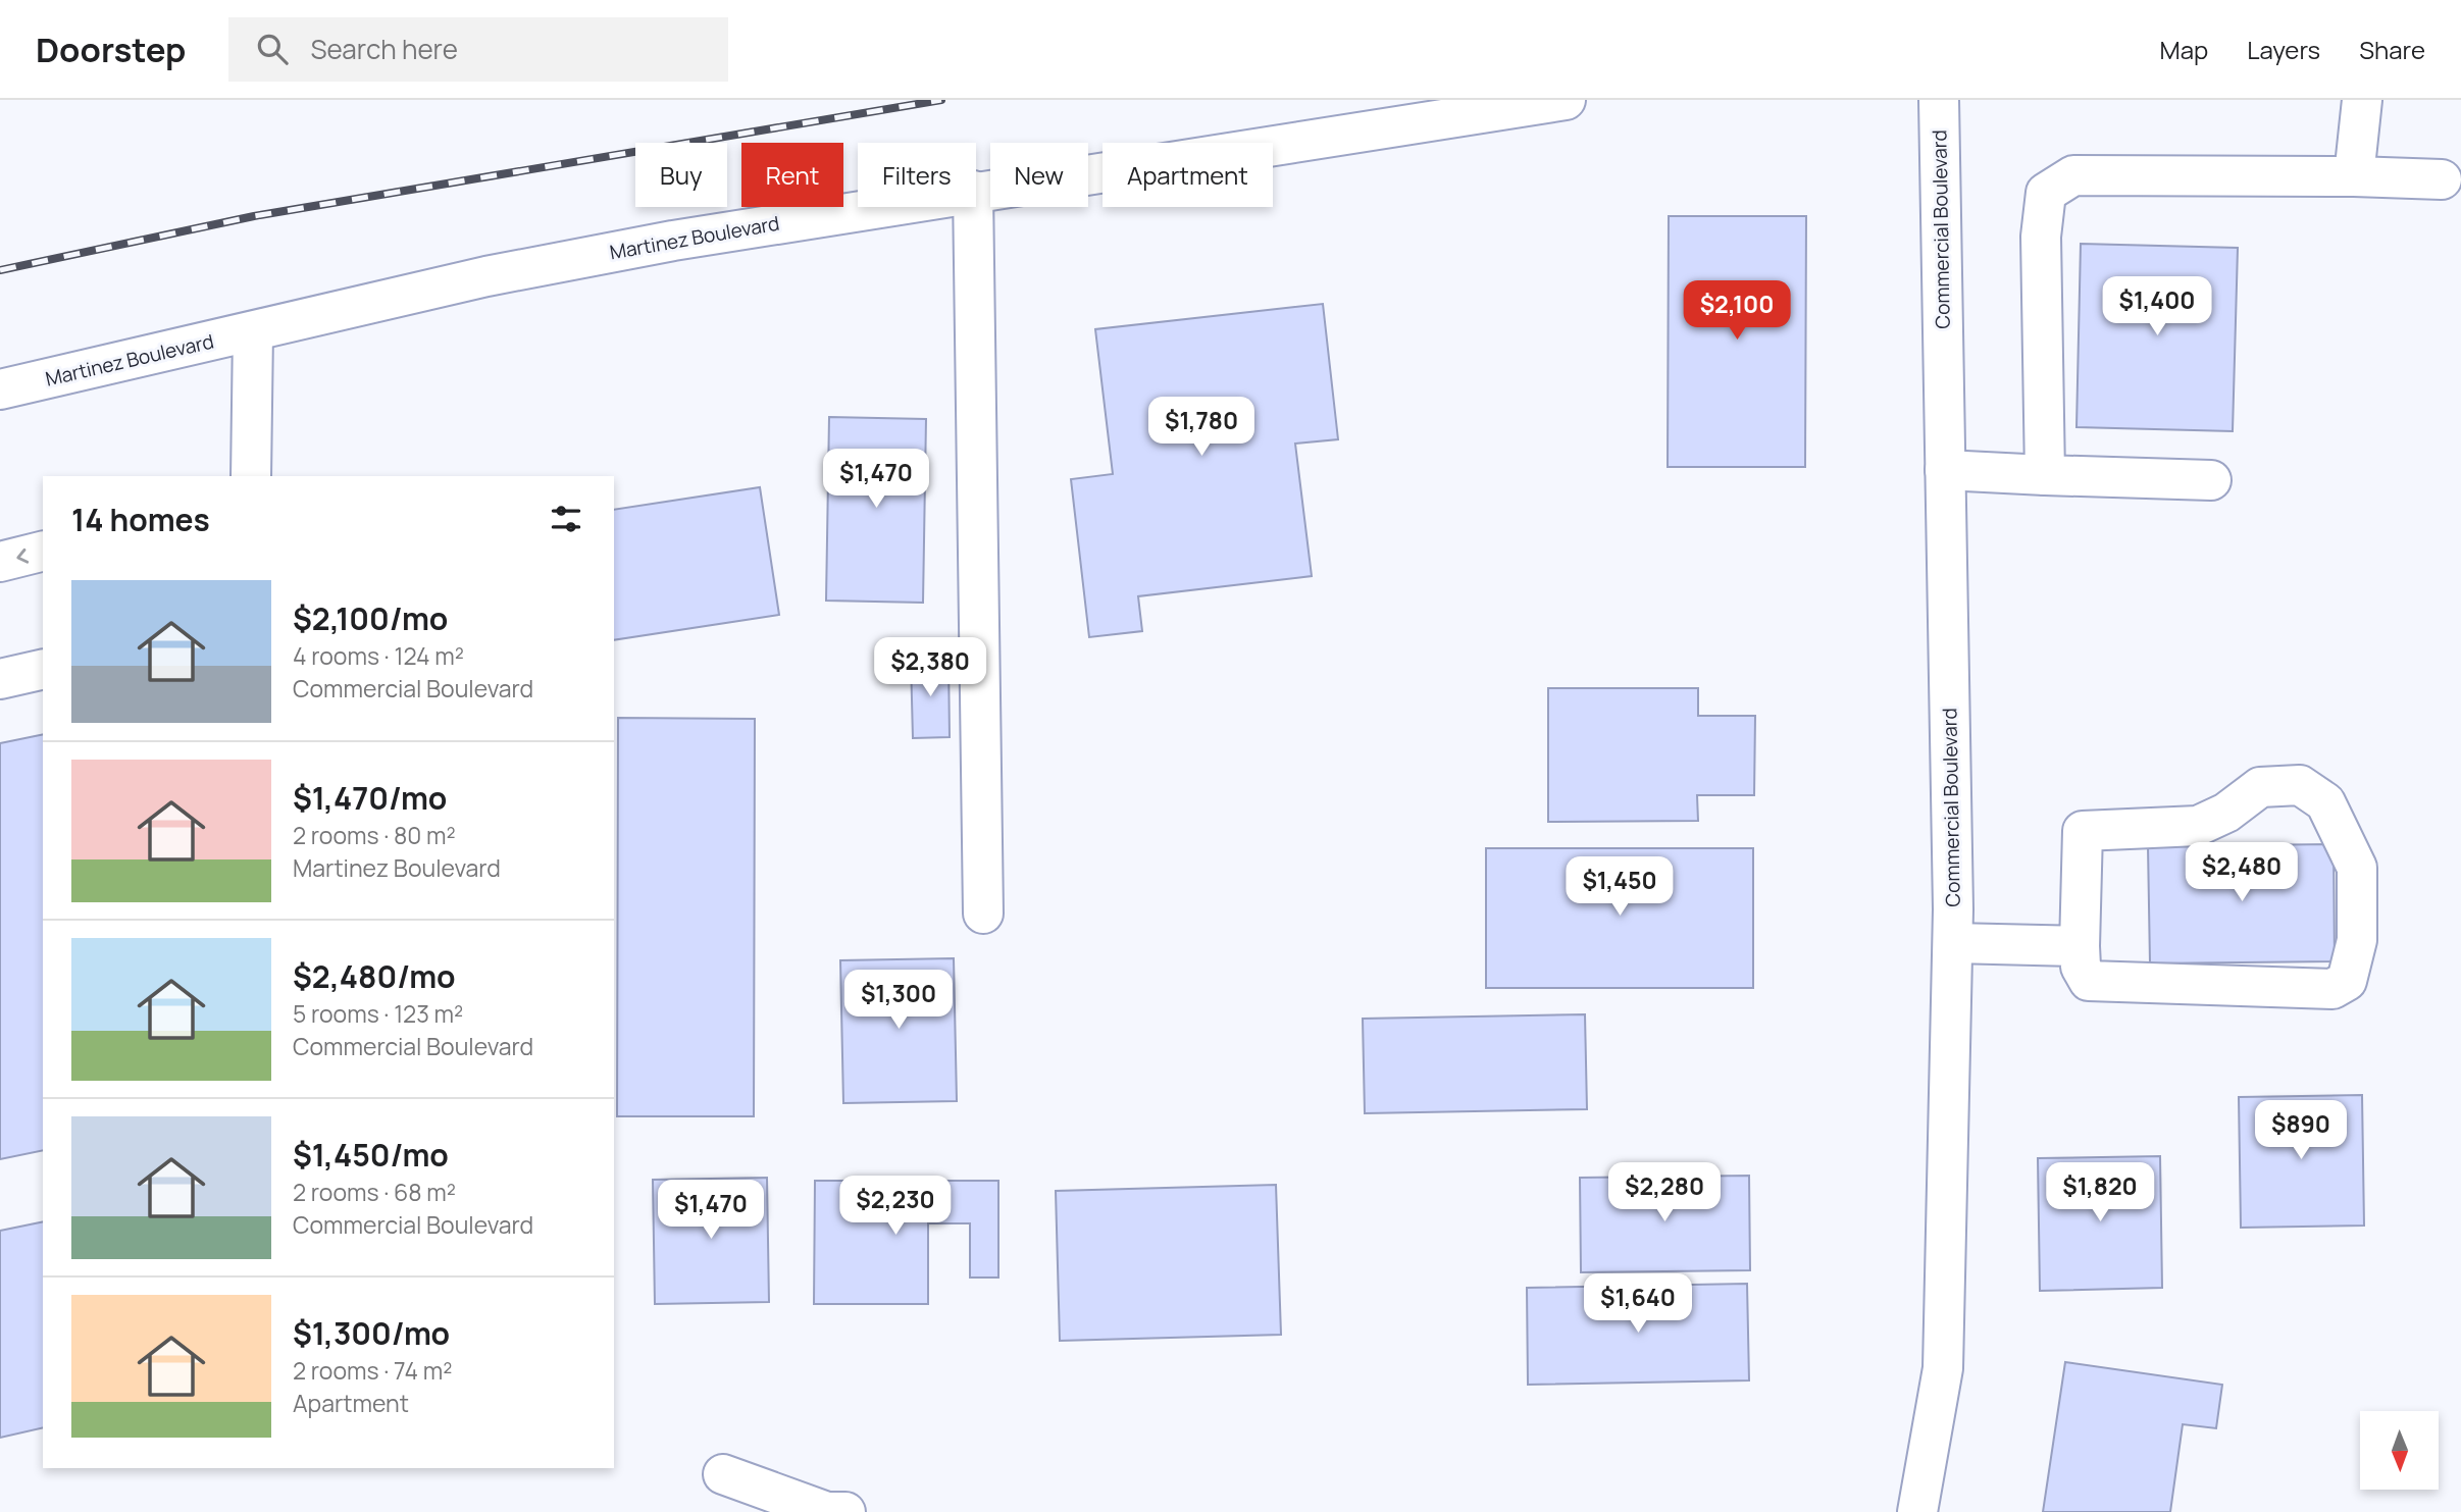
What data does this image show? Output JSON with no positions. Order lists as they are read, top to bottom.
{
  "streets": {
    "street": ["Commercial Boulevard", "Martinez Boulevard"]
  },
  "north": "bottom",
  "page": {
    "header": "Doorstep",
    "search": "Search here",
    "nav": ["Map", "Layers", "Share"],
    "chip": [
      "Buy",
      "Rent",
      "Filters",
      "New",
      "Apartment"
    ],
    "price": [
      "$1,400",
      "$2,100",
      "$1,780",
      "$1,470",
      "$2,380",
      "$2,480",
      "$1,450",
      "$1,300",
      "$890",
      "$2,280",
      "$1,820",
      "$2,230",
      "$1,470",
      "$1,640"
    ],
    "heading": "14 homes",
    "list": [
      {
        "name": "$2,100/mo",
        "note": "4 rooms · 124 m² · Commercial Boulevard"
      },
      {
        "name": "$1,470/mo",
        "note": "2 rooms · 80 m² · Martinez Boulevard"
      },
      {
        "name": "$2,480/mo",
        "note": "5 rooms · 123 m² · Commercial Boulevard"
      },
      {
        "name": "$1,450/mo",
        "note": "2 rooms · 68 m² · Commercial Boulevard"
      },
      {
        "name": "$1,300/mo",
        "note": "2 rooms · 74 m² · Apartment"
      }
    ]
  }
}
